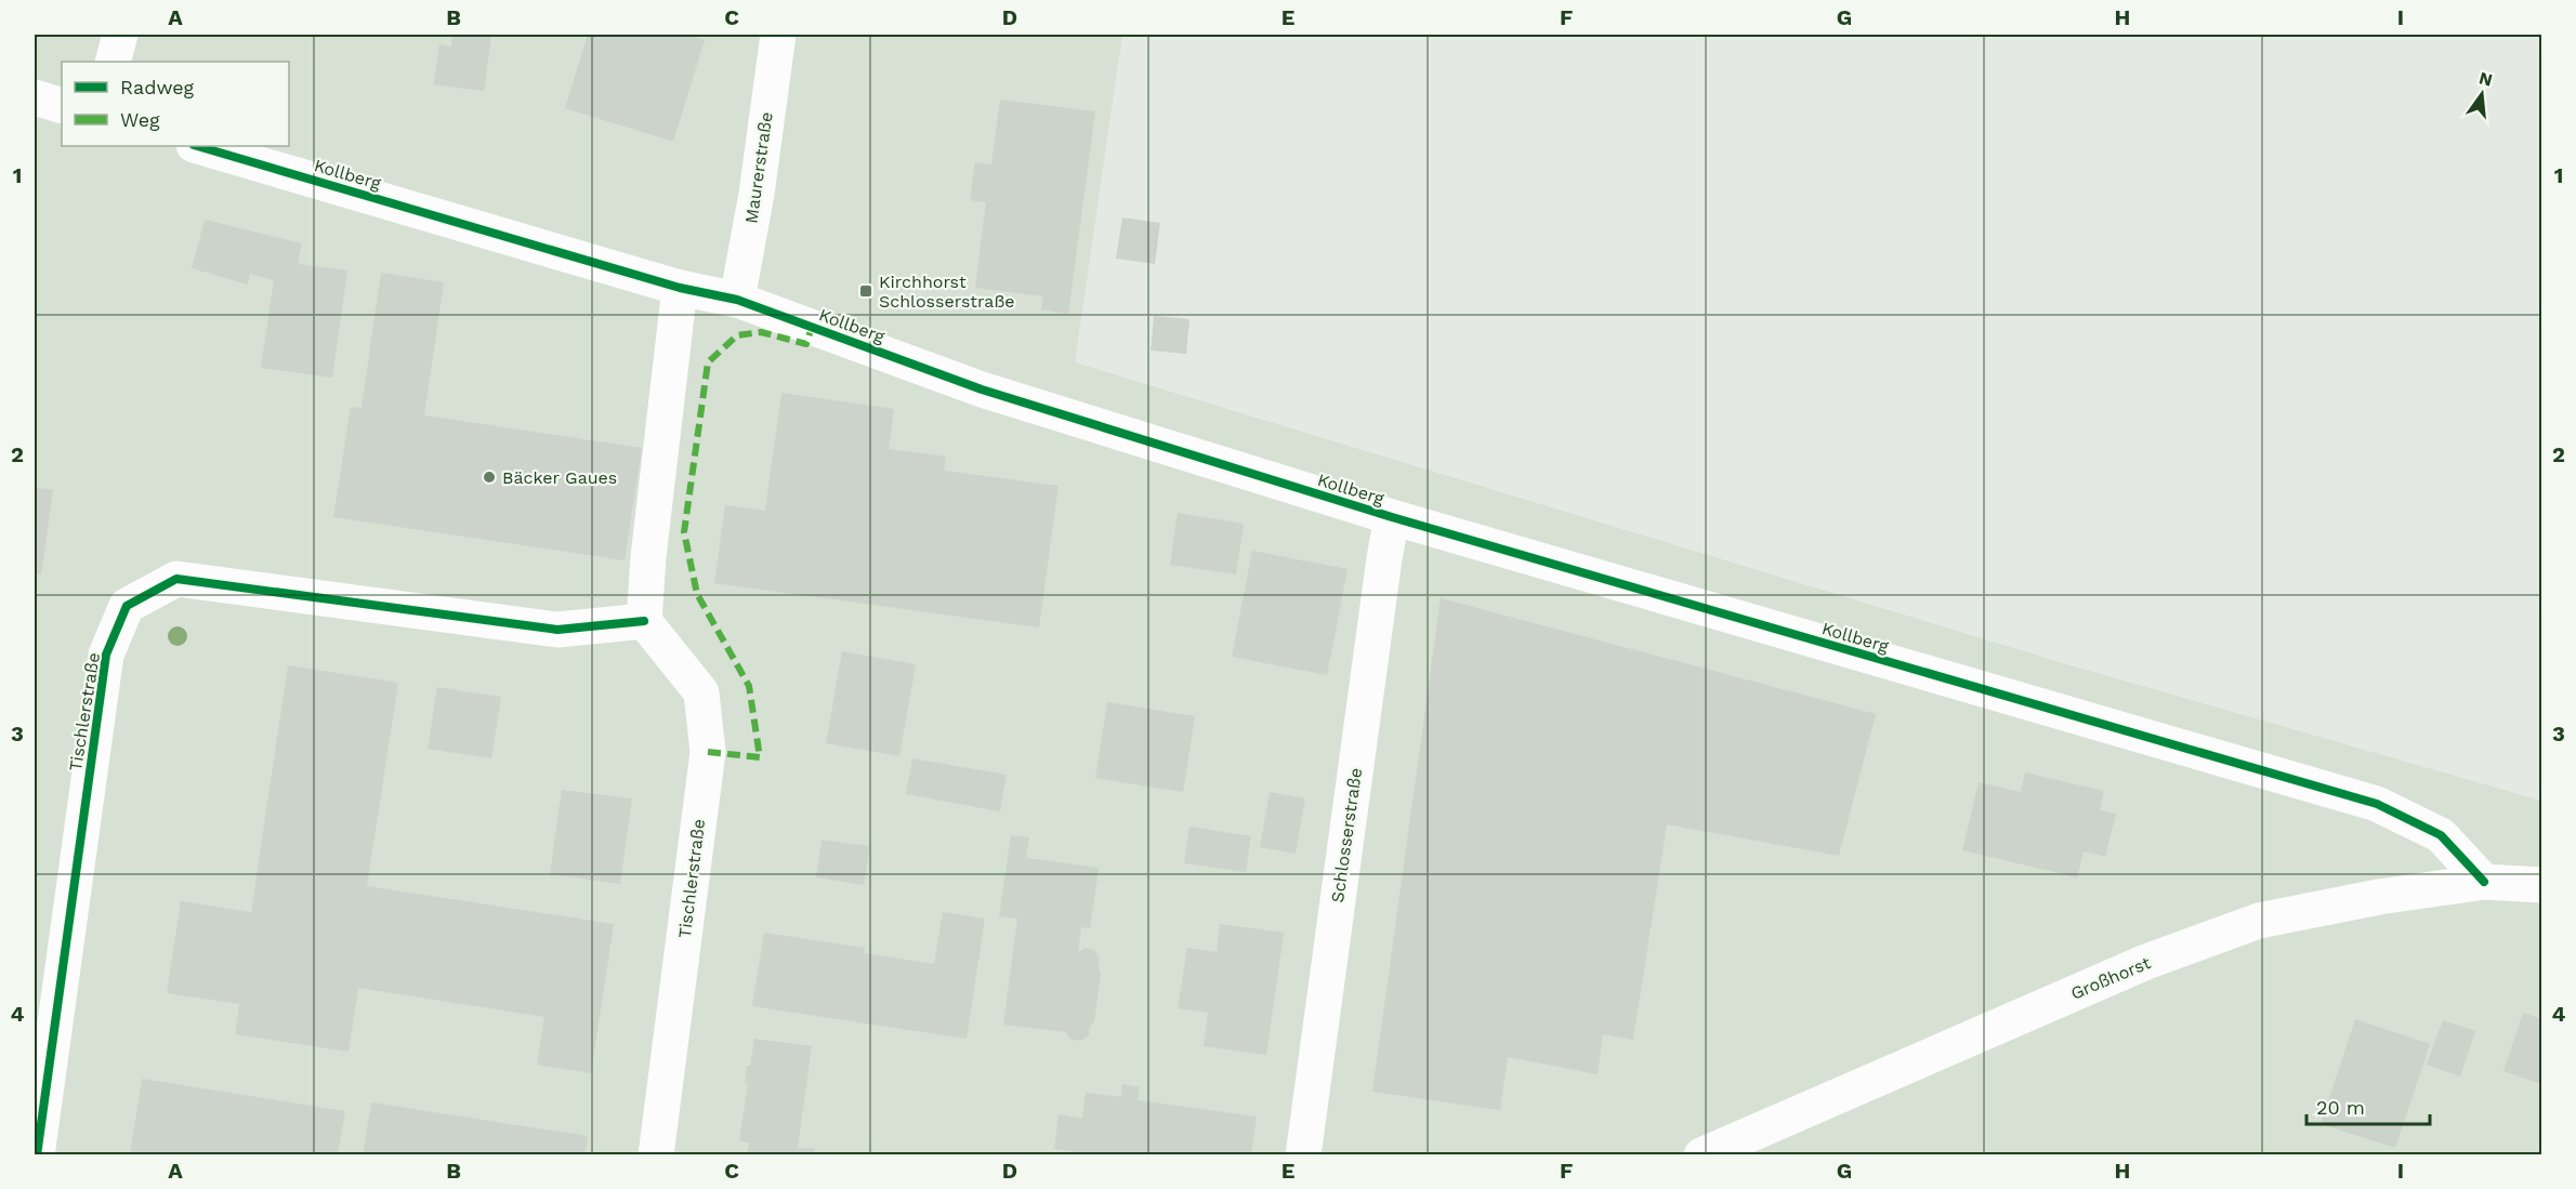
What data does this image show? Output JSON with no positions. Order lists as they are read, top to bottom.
{
  "streets": {
    "street": [
      "Maurerstraße",
      "Kollberg",
      "Tischlerstraße",
      "Schlosserstraße",
      "Großhorst"
    ]
  },
  "crossings": [
    ["Maurerstraße", "Kollberg"],
    ["Kollberg", "Schlosserstraße"],
    ["Kollberg", "Großhorst"]
  ],
  "places": {
    "transit": ["Kirchhorst Schlosserstraße"],
    "other": ["Bäcker Gaues"]
  },
  "legend": ["Radweg", "Weg"],
  "scale_bar": "20 m",
  "north": "top",
  "grid": {
    "columns": [
      "A",
      "B",
      "C",
      "D",
      "E",
      "F",
      "G",
      "H",
      "I"
    ],
    "rows": [
      "1",
      "2",
      "3",
      "4"
    ]
  }
}
